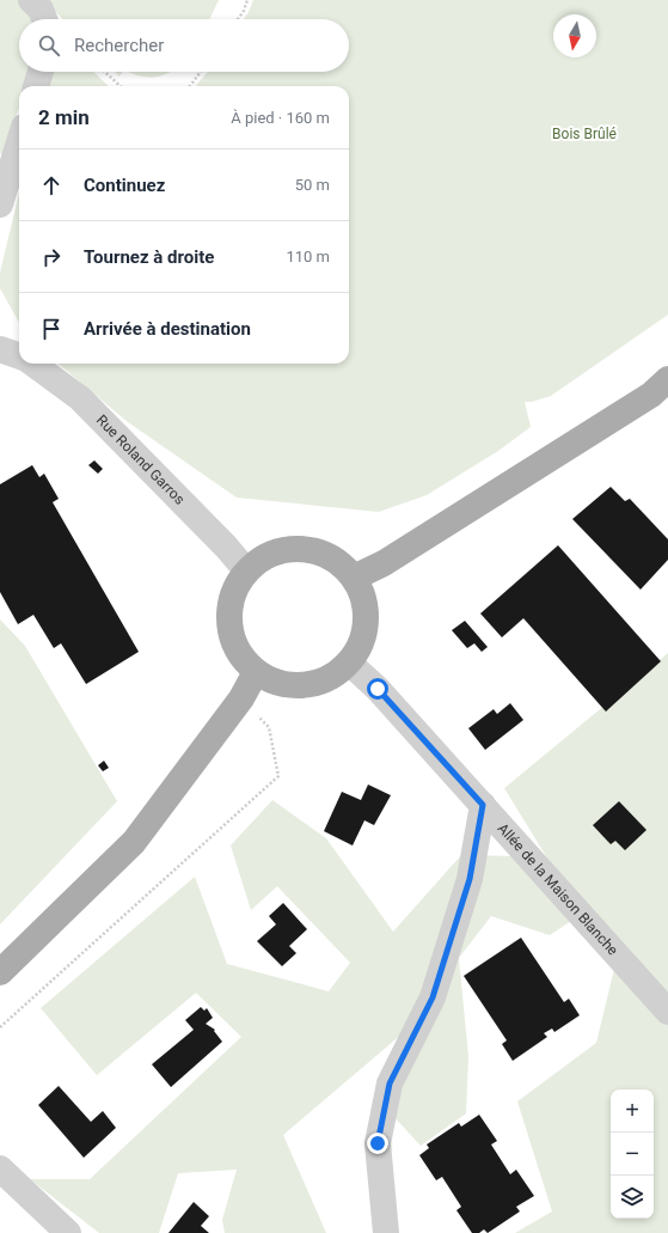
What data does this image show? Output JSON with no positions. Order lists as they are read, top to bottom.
{
  "streets": {
    "street": ["Rue Roland Garros", "Allée de la Maison Blanche"]
  },
  "crossings": [
    ["Rue Roland Garros", "Allée de la Maison Blanche"]
  ],
  "parks": ["Bois Brûlé"],
  "north": "bottom",
  "page": {
    "search": "Rechercher",
    "heading": ["2 min", "À pied · 160 m"],
    "list": [
      ["Continuez", "50 m"],
      ["Tournez à droite", "110 m"],
      "Arrivée à destination"
    ],
    "map_buttons": ["+", "−"]
  }
}
